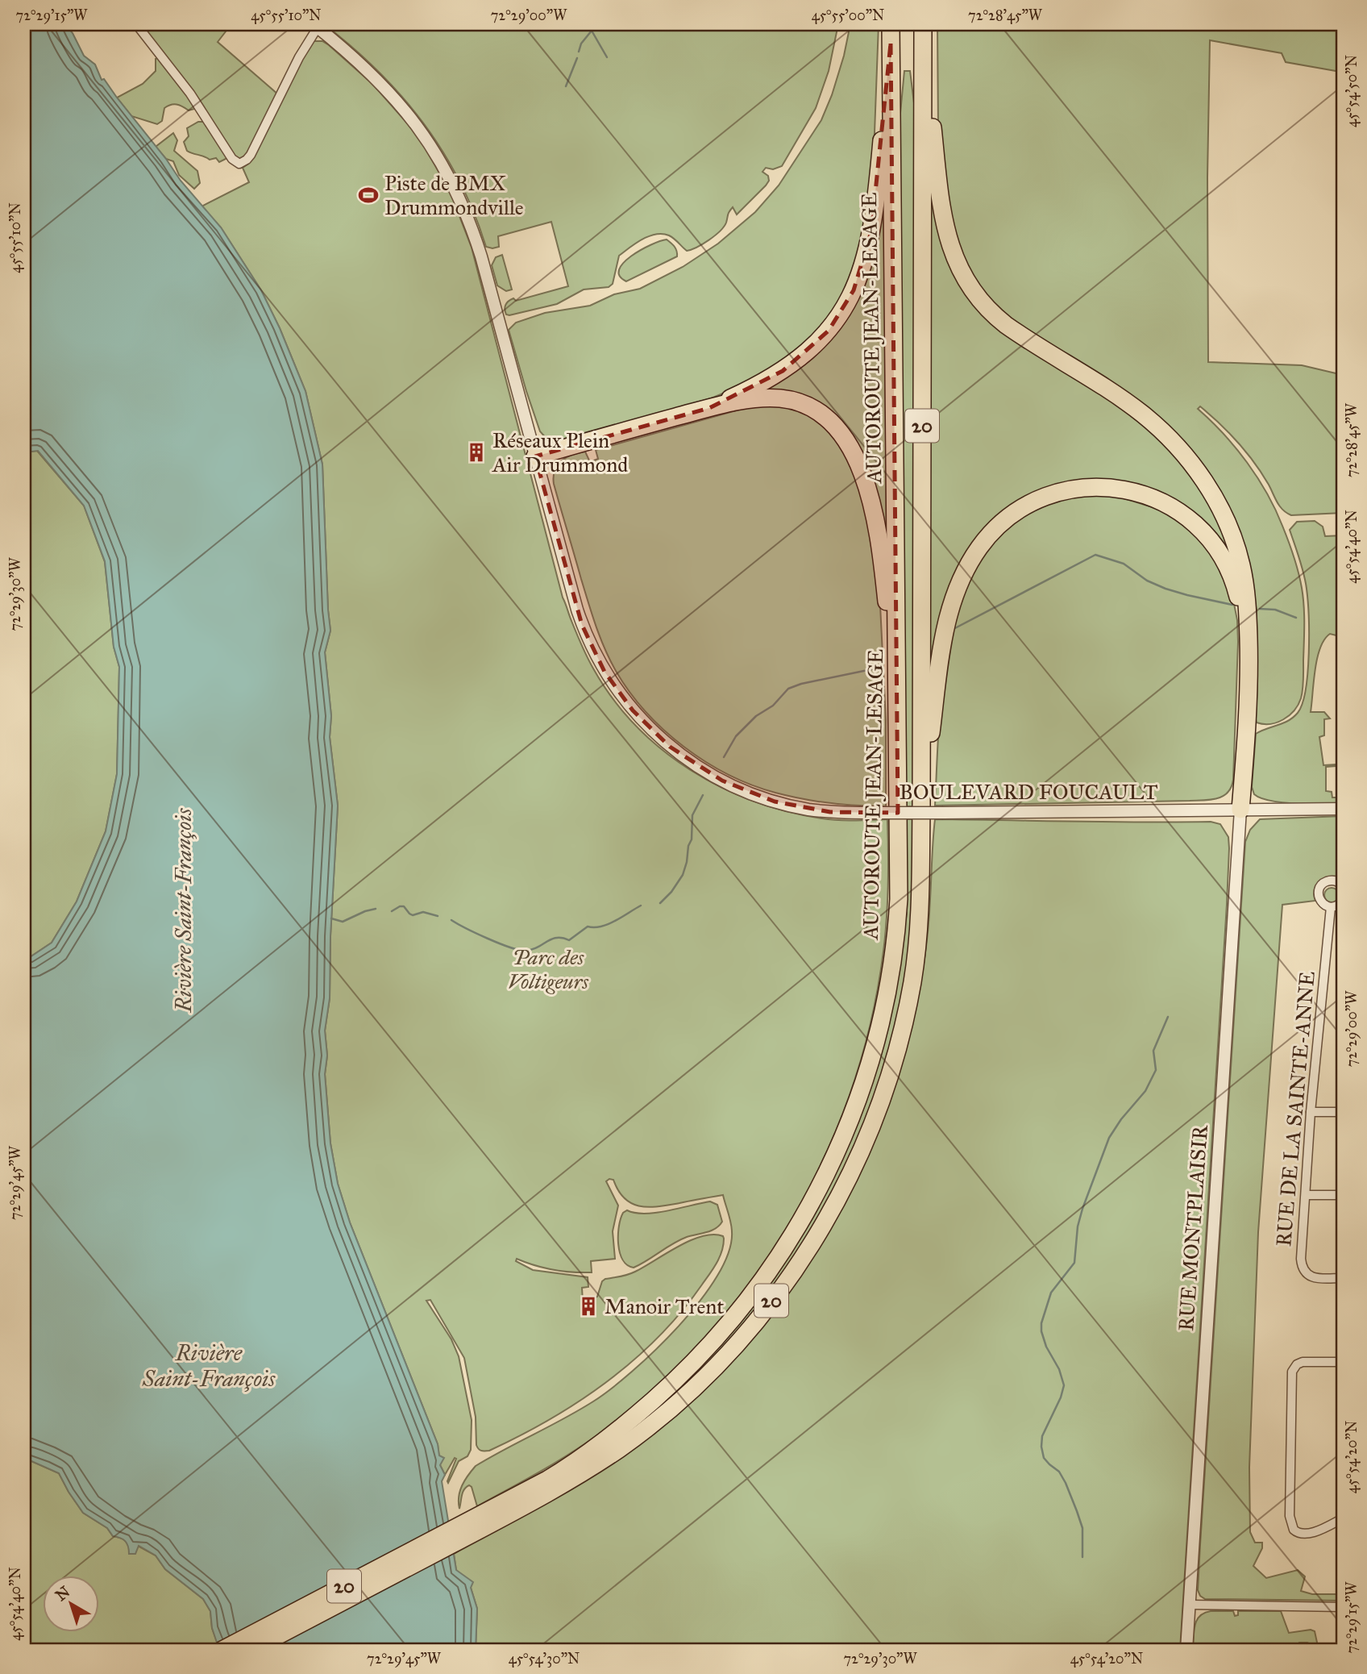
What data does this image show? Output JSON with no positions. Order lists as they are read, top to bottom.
{
  "streets": {
    "highway": ["AUTOROUTE JEAN-LESAGE", "20"],
    "street": ["BOULEVARD FOUCAULT", "RUE DE LA SAINTE-ANNE", "RUE MONTPLAISIR"]
  },
  "crossings": [
    ["BOULEVARD FOUCAULT", "RUE MONTPLAISIR"]
  ],
  "water": ["Rivière Saint-François"],
  "parks": ["Parc des Voltigeurs"],
  "places": {
    "sports": ["Piste de BMX Drummondville"],
    "building": ["Réseaux Plein Air Drummond", "Manoir Trent"]
  },
  "north": "top left",
  "coordinates": [
    "72°29'15\"W",
    "45°55'10\"N",
    "72°29'00\"W",
    "45°55'00\"N",
    "72°28'45\"W",
    "45°54'50\"N",
    "45°54'40\"N",
    "72°29'30\"W",
    "72°29'45\"W",
    "45°54'20\"N",
    "45°54'30\"N"
  ]
}
